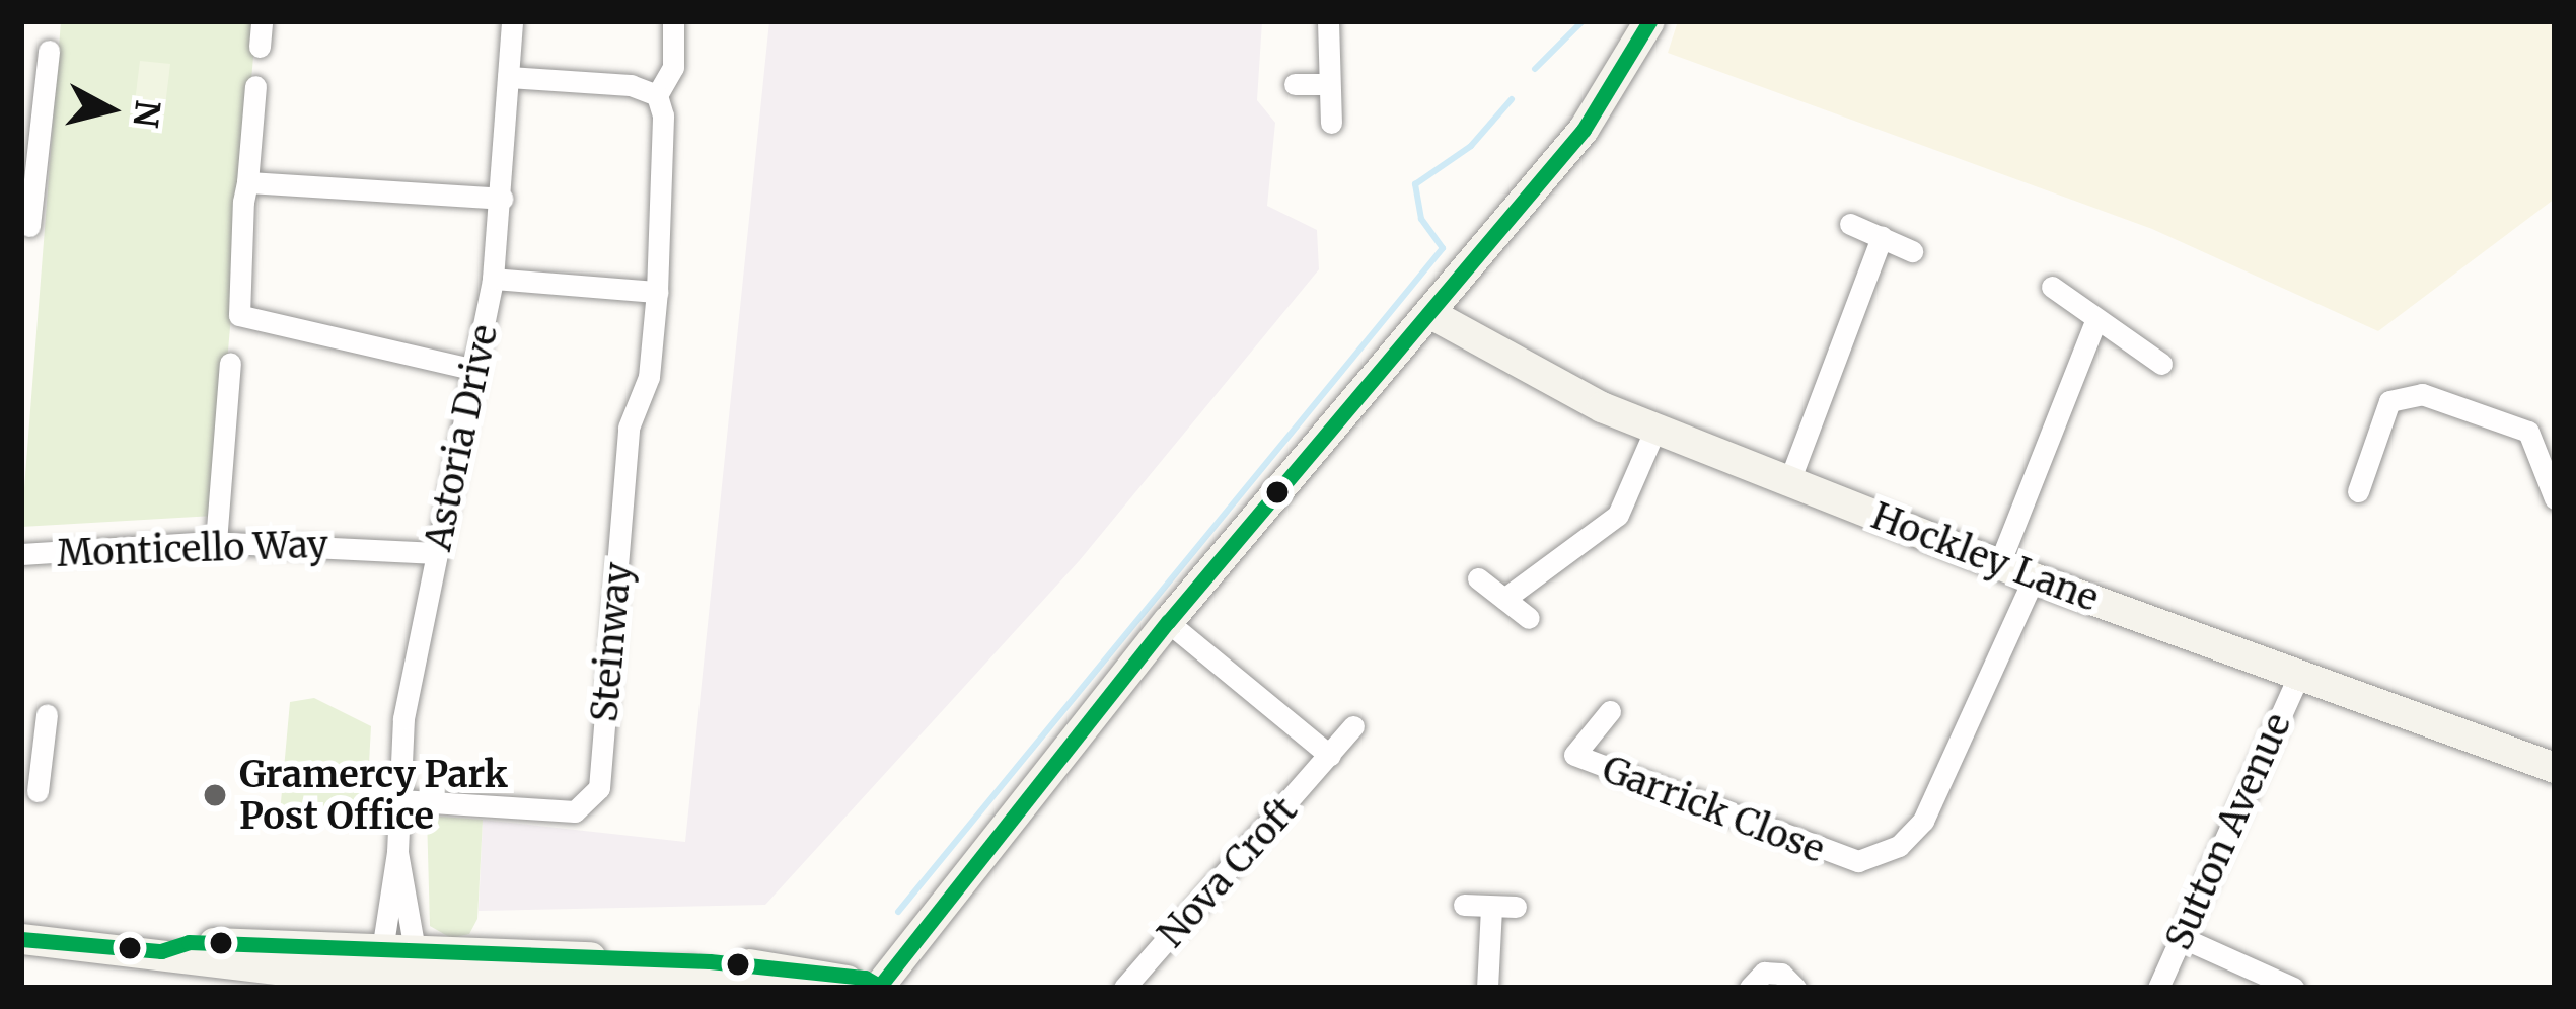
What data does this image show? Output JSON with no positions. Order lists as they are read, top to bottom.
{
  "streets": {
    "street": [
      "Astoria Drive",
      "Monticello Way",
      "Hockley Lane",
      "Steinway",
      "Garrick Close",
      "Sutton Avenue",
      "Nova Croft"
    ]
  },
  "crossings": [
    ["Astoria Drive", "Monticello Way"],
    ["Astoria Drive", "Steinway"],
    ["Hockley Lane", "Garrick Close"],
    ["Hockley Lane", "Sutton Avenue"]
  ],
  "places": ["Gramercy Park Post Office"],
  "north": "right"
}
